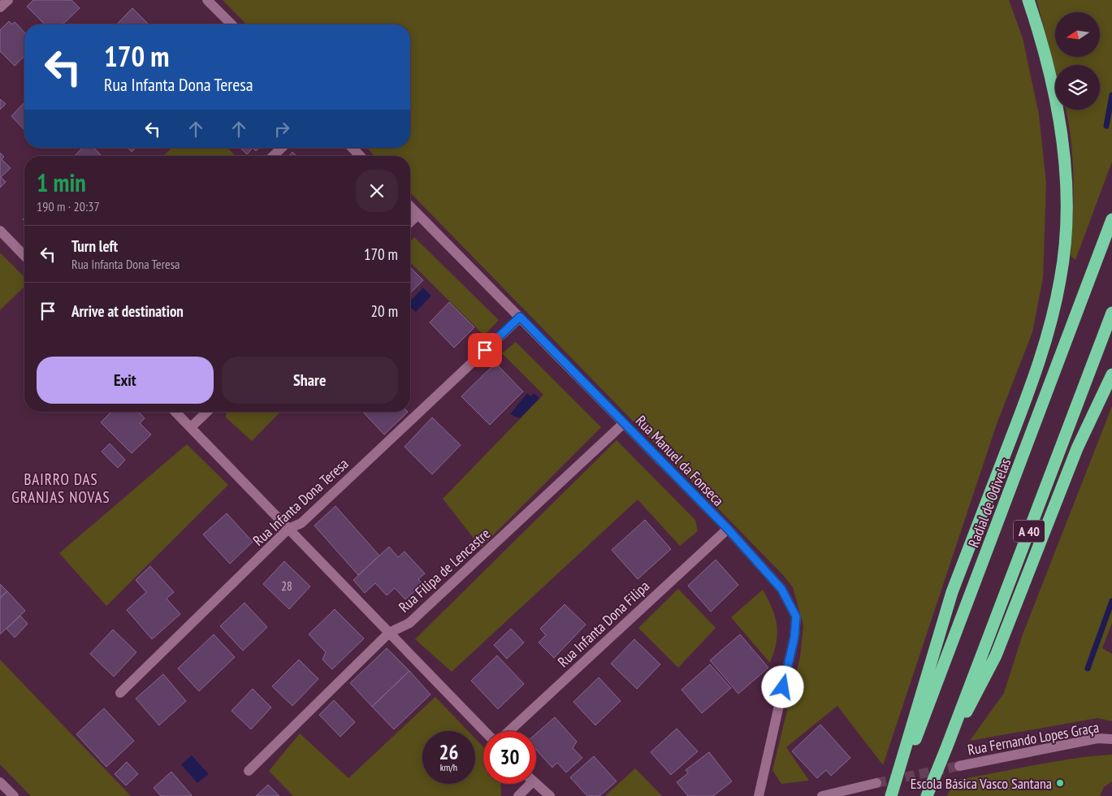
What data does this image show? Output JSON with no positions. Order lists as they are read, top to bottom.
{
  "streets": {
    "highway": ["Radial de Odivelas", "A 40"],
    "street": [
      "Rua Manuel da Fonseca",
      "Rua Infanta Dona Teresa",
      "Rua Filipa de Lencastre",
      "Rua Infanta Dona Filipa",
      "Rua Fernando Lopes Graça"
    ]
  },
  "crossings": [
    ["Rua Manuel da Fonseca", "Rua Infanta Dona Teresa"],
    ["Rua Manuel da Fonseca", "Rua Filipa de Lencastre"],
    ["Rua Manuel da Fonseca", "Rua Infanta Dona Filipa"]
  ],
  "districts": ["BAIRRO DAS GRANJAS NOVAS"],
  "places": ["Escola Básica Vasco Santana"],
  "house_numbers": ["28"],
  "north": "left",
  "page": {
    "turn": ["170 m", "Rua Infanta Dona Teresa"],
    "heading": ["1 min", "190 m · 20:37"],
    "list": [
      {
        "name": "Turn left",
        "note": "Rua Infanta Dona Teresa",
        "value": "170 m"
      },
      {
        "name": "Arrive at destination",
        "value": "20 m"
      }
    ],
    "buttons": ["Exit", "Share"],
    "speed": "26 km/h",
    "limit": "30"
  }
}
